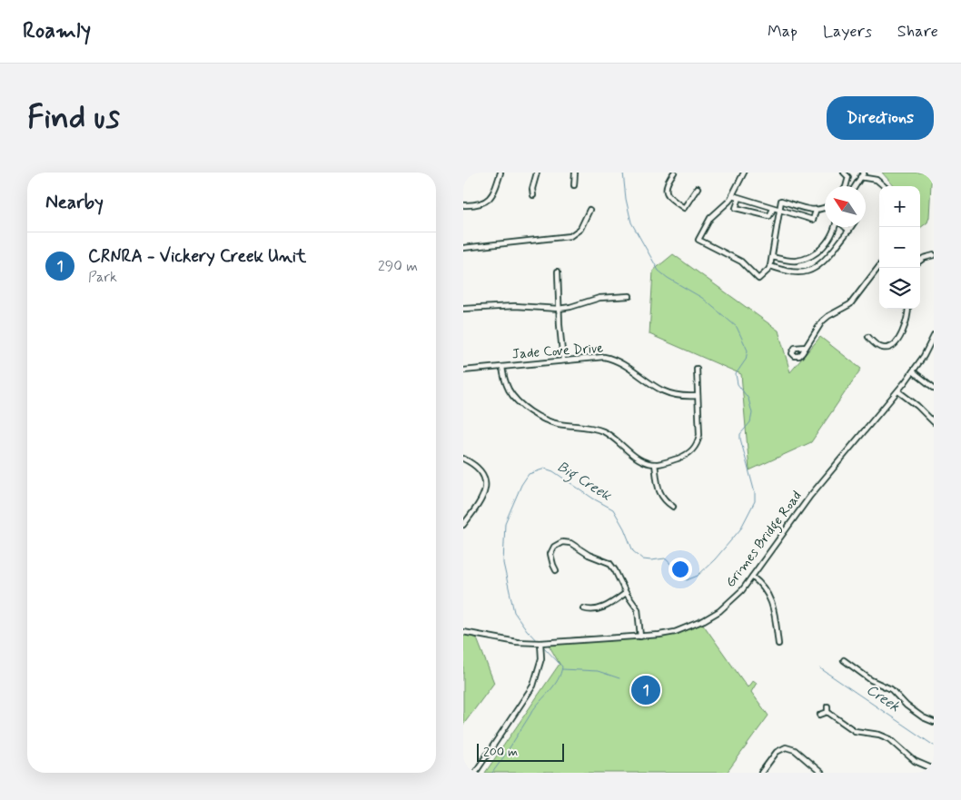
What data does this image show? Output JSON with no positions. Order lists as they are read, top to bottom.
{
  "streets": {
    "street": ["Jade Cove Drive", "Grimes Bridge Road"]
  },
  "water": ["Big Creek", "Creek"],
  "scale_bar": "200 m",
  "north": "top left",
  "page": {
    "header": "Roamly",
    "nav": ["Map", "Layers", "Share"],
    "buttons": "Directions",
    "title": "Find us",
    "heading": "Nearby",
    "map_buttons": ["+", "−"],
    "list": [
      {
        "mark": "1",
        "name": "CRNRA - Vickery Creek Unit",
        "note": "Park",
        "value": "290 m"
      }
    ],
    "pins": "1",
    "scale": "200 m"
  }
}
